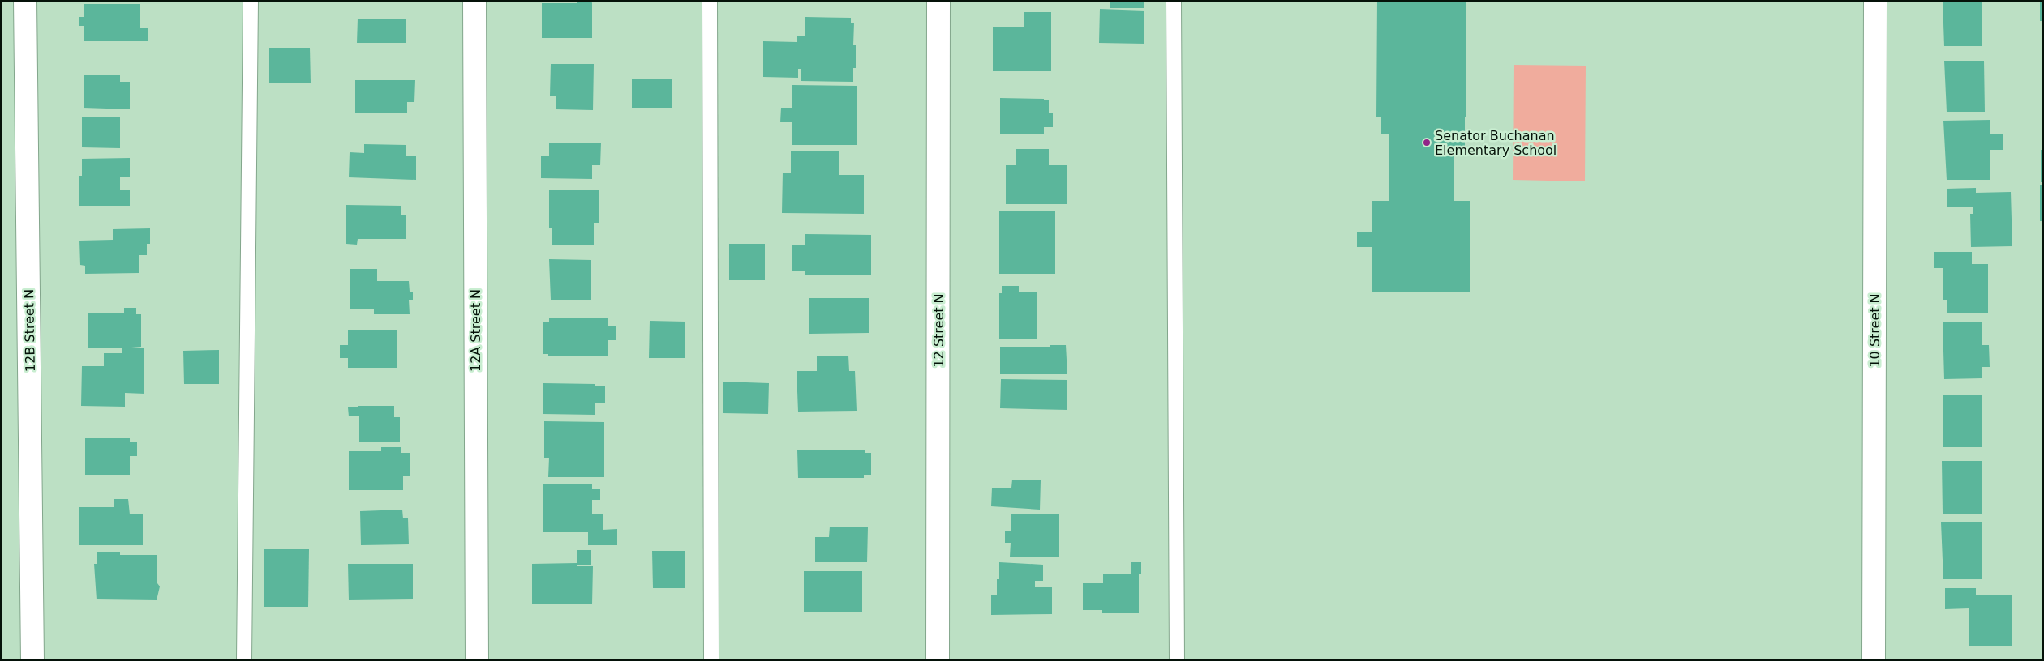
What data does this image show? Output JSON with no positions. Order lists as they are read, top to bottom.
{
  "streets": {
    "street": [
      "12B Street N",
      "12A Street N",
      "12 Street N",
      "10 Street N"
    ]
  },
  "places": ["Senator Buchanan Elementary School"]
}
